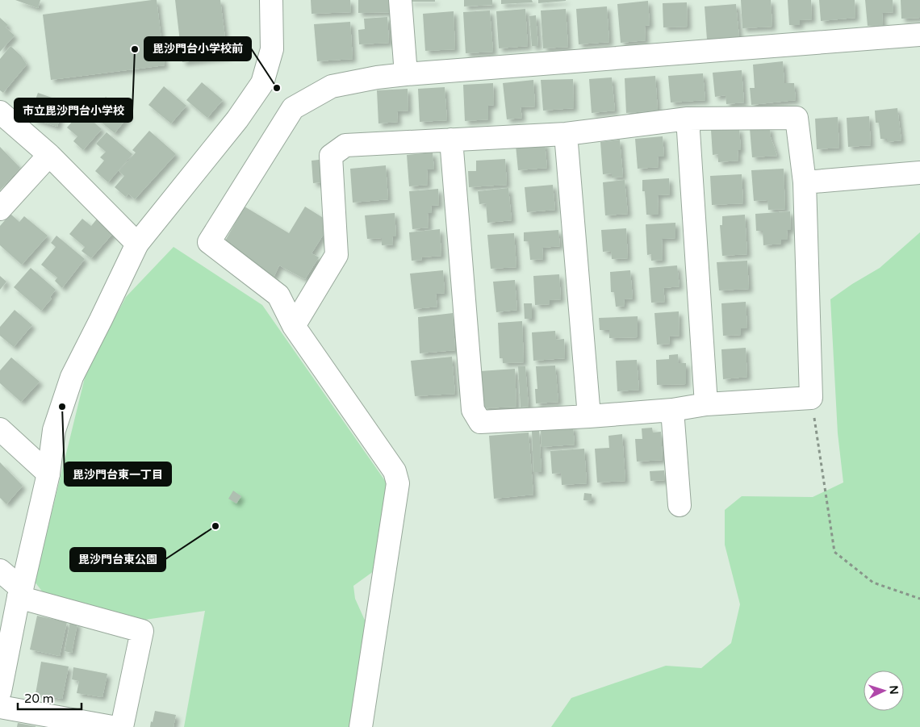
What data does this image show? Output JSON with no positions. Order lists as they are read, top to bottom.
{
  "places": [
    "市立毘沙門台小学校",
    "毘沙門台小学校前",
    "毘沙門台東一丁目",
    "毘沙門台東公園"
  ],
  "scale_bar": "20 m",
  "north": "right"
}
